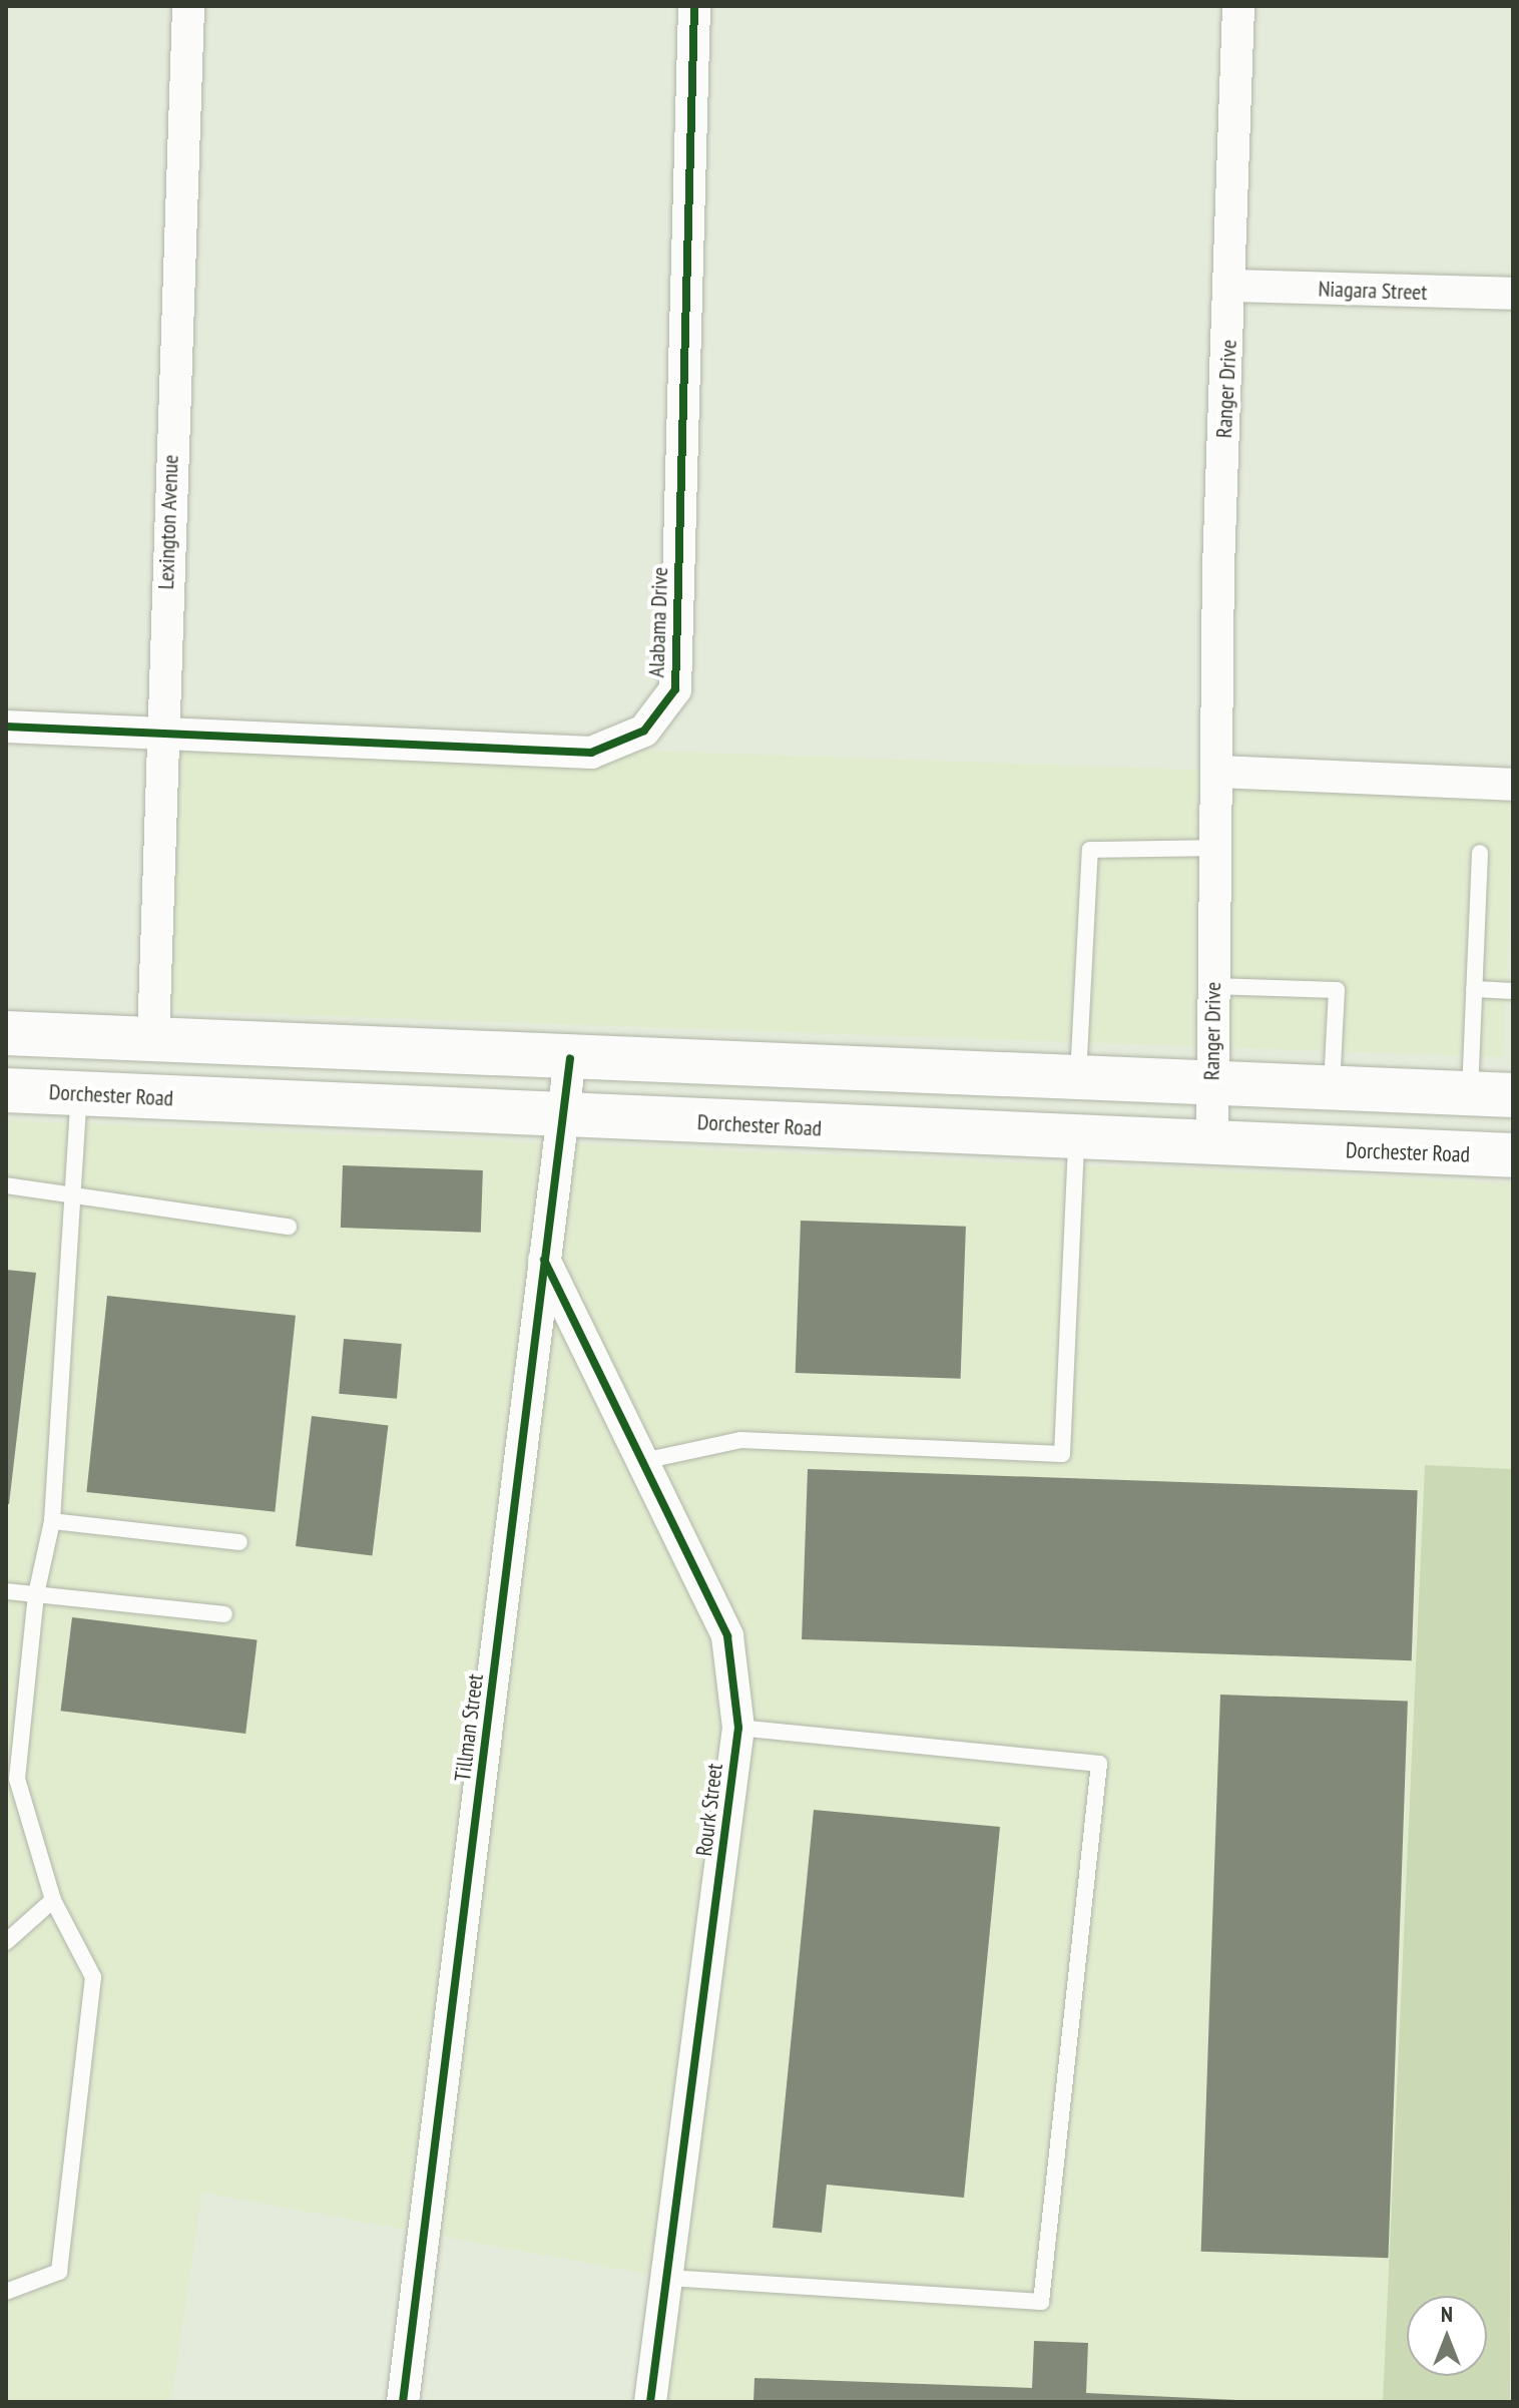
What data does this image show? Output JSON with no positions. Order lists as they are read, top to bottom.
{
  "streets": {
    "main road": ["Dorchester Road"],
    "street": [
      "Niagara Street",
      "Ranger Drive",
      "Lexington Avenue",
      "Alabama Drive",
      "Tillman Street",
      "Rourk Street"
    ]
  },
  "crossings": [
    ["Niagara Street", "Ranger Drive"],
    ["Ranger Drive", "Dorchester Road"],
    ["Lexington Avenue", "Alabama Drive"],
    ["Dorchester Road", "Tillman Street"],
    ["Tillman Street", "Rourk Street"]
  ],
  "north": "top"
}
